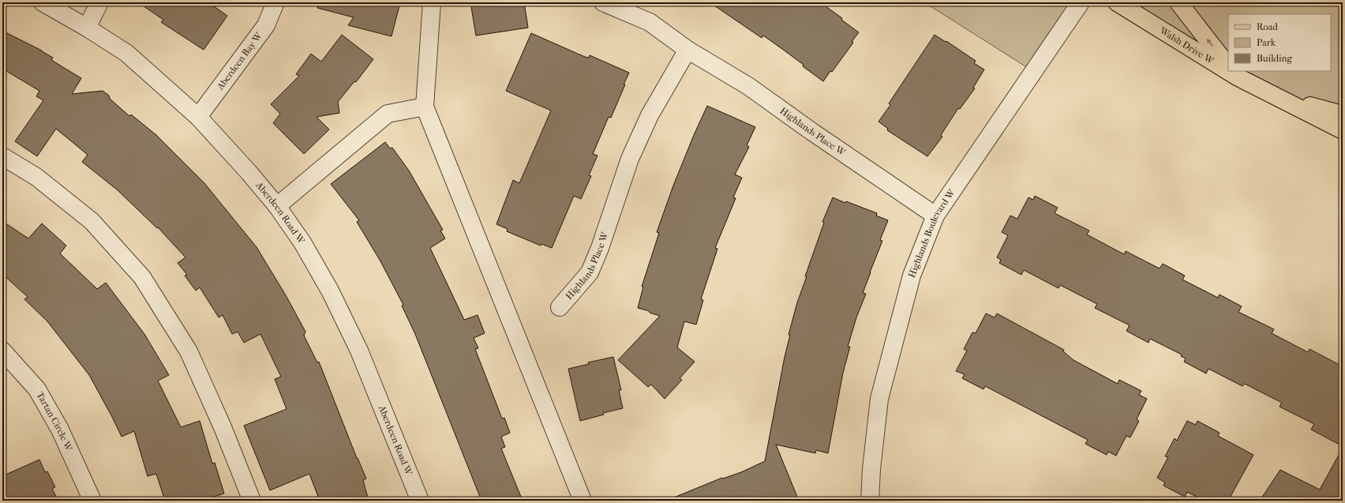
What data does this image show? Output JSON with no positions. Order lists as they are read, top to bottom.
{
  "streets": {
    "main road": ["Walsh Drive W"],
    "street": [
      "Aberdeen Bay W",
      "Highlands Place W",
      "Aberdeen Road W",
      "Highlands Boulevard W",
      "Tartan Circle W"
    ]
  },
  "crossings": [
    ["Aberdeen Bay W", "Aberdeen Road W"],
    ["Highlands Place W", "Highlands Boulevard W"]
  ],
  "legend": ["Road", "Park", "Building"]
}
